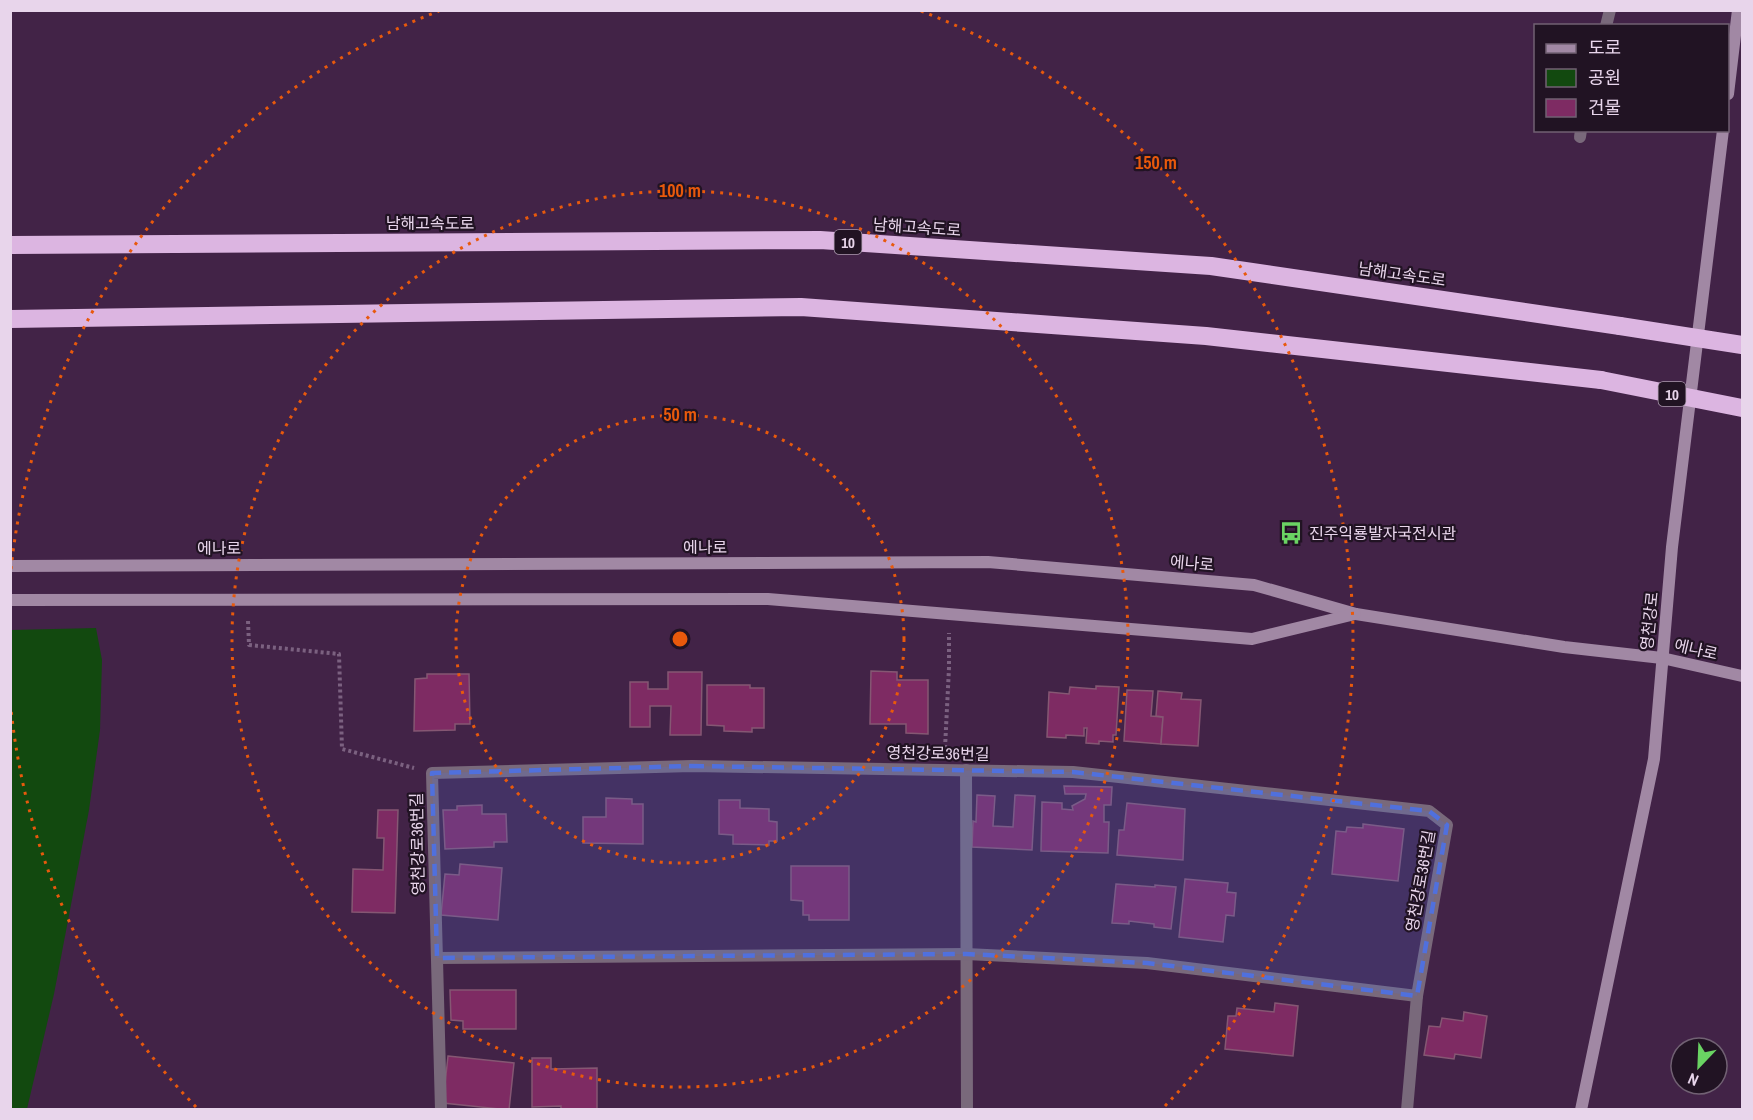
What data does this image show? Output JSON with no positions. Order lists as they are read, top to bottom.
{
  "streets": {
    "highway": ["남해고속도로", "10"],
    "street": ["에나로", "영천강로", "영천강로36번길"]
  },
  "crossings": [
    ["에나로", "영천강로"]
  ],
  "places": {
    "bus stop": ["진주익룡발자국전시관"]
  },
  "legend": ["도로", "공원", "건물"],
  "north": "bottom left",
  "rings": ["150 m", "100 m", "50 m"]
}
